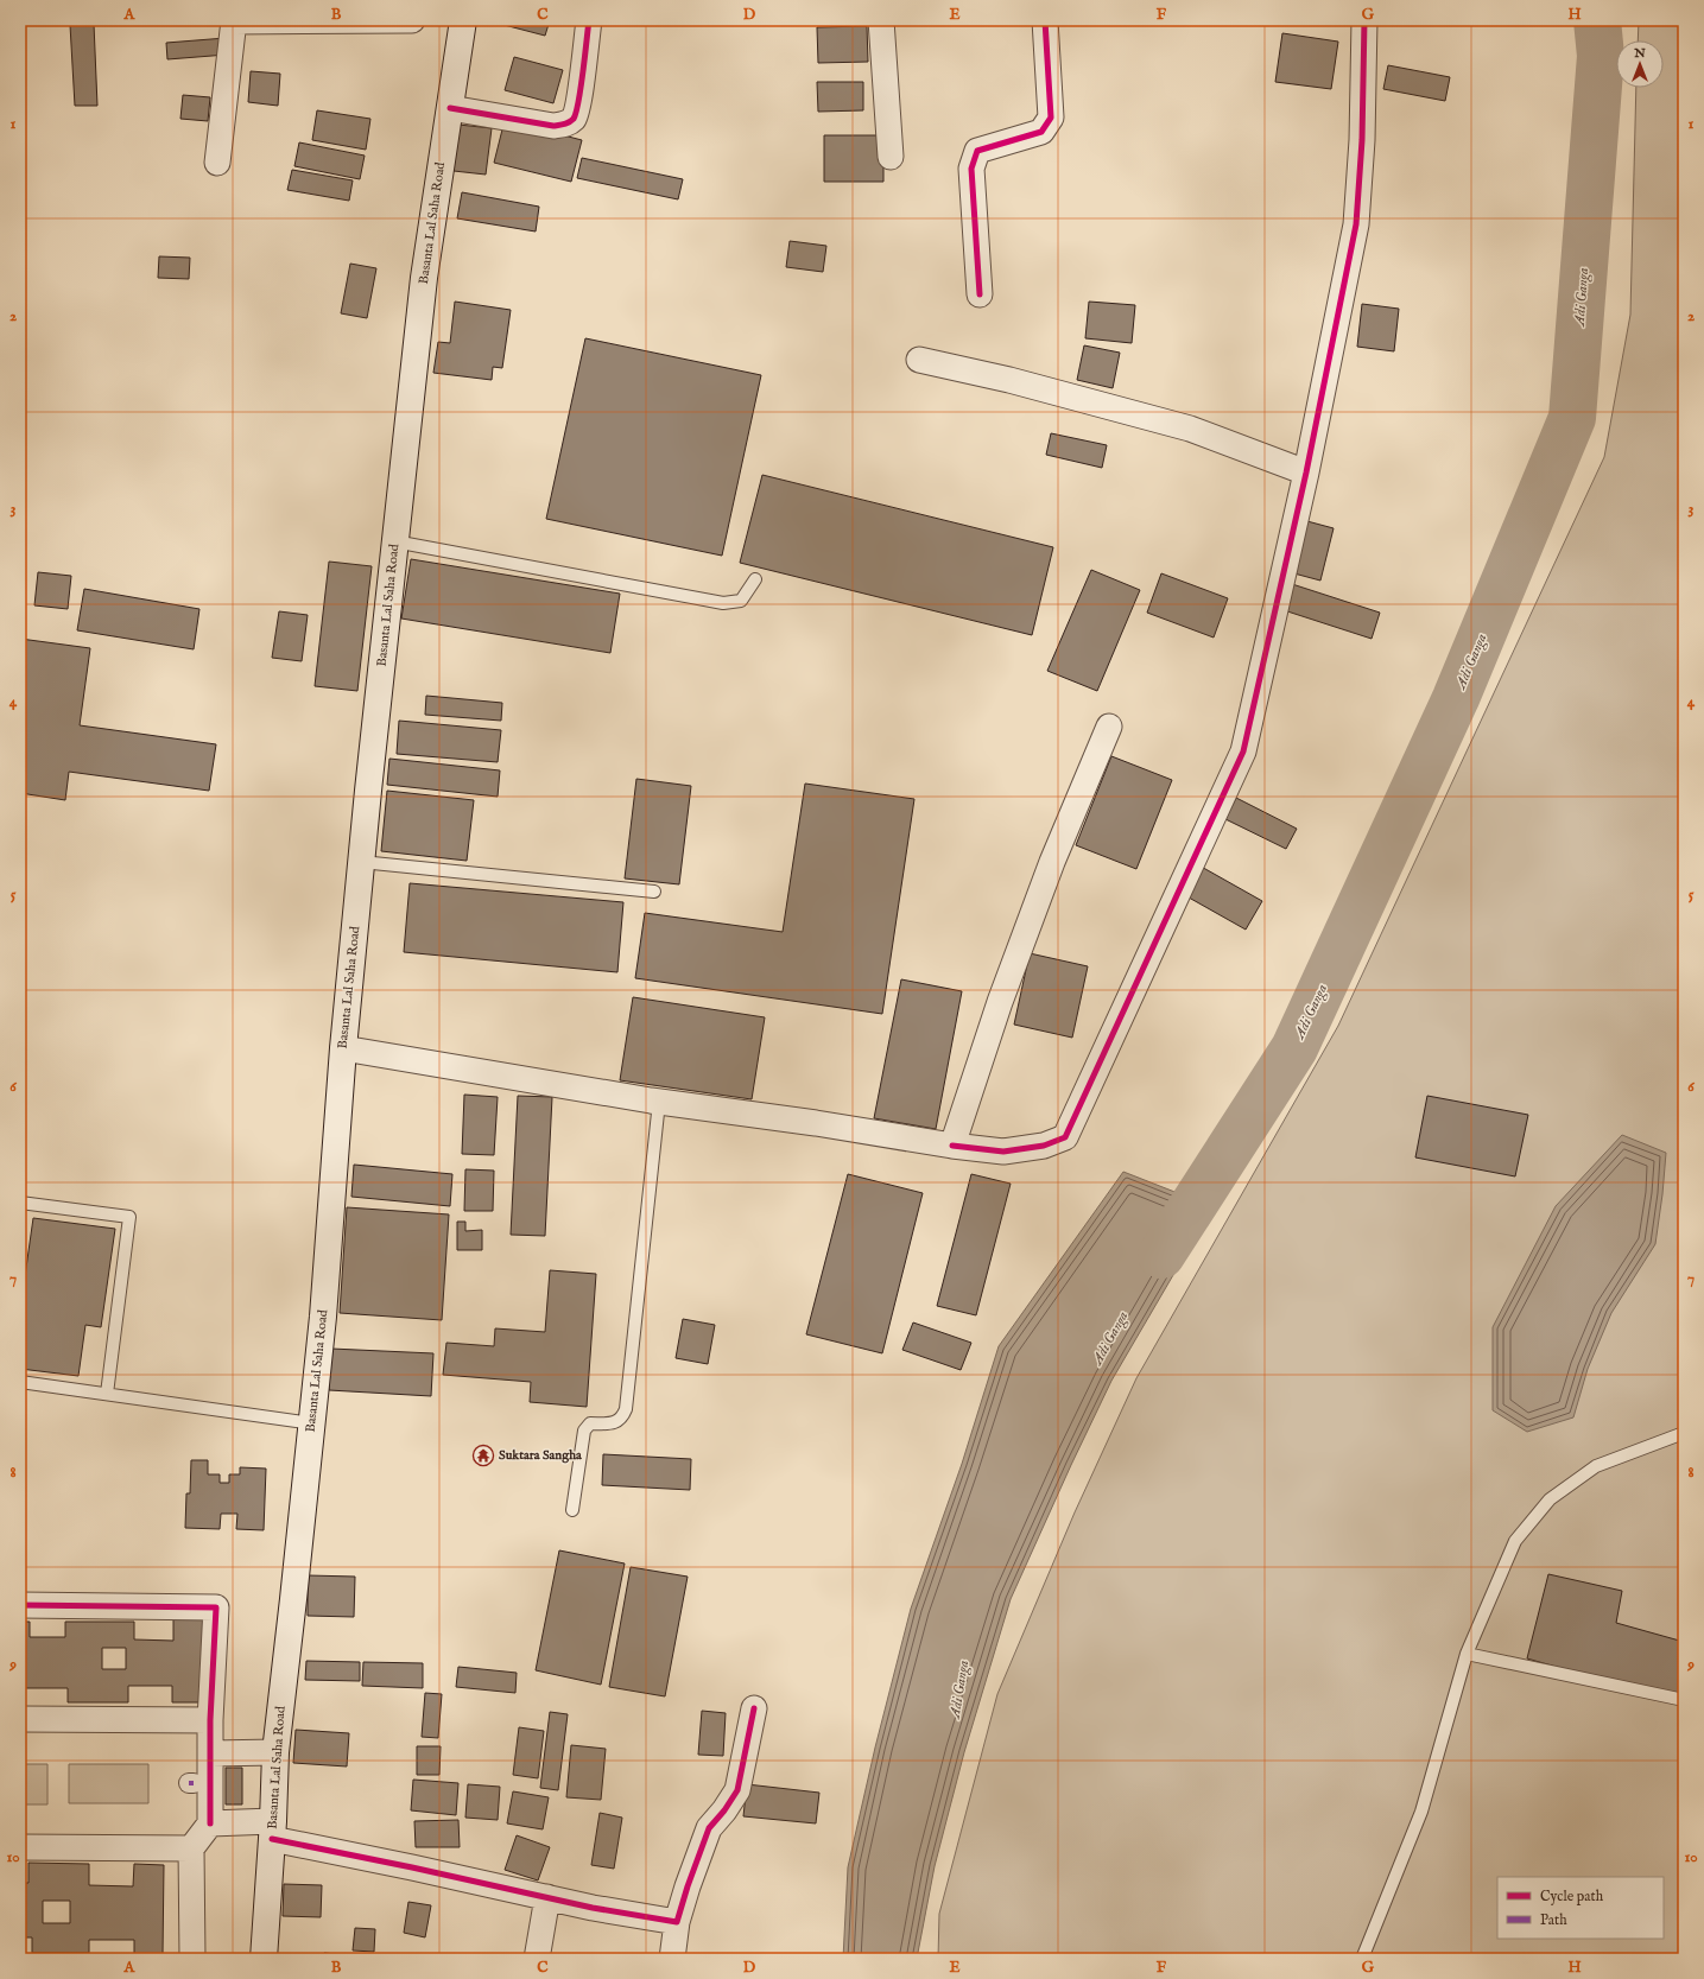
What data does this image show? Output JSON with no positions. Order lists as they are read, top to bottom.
{
  "streets": {
    "main road": ["Basanta Lal Saha Road"]
  },
  "water": ["Adi Ganga"],
  "places": {
    "temple": ["Suktara Sangha"]
  },
  "legend": ["Cycle path", "Path"],
  "north": "top",
  "grid": {
    "columns": [
      "A",
      "B",
      "C",
      "D",
      "E",
      "F",
      "G",
      "H"
    ],
    "rows": [
      "1",
      "2",
      "3",
      "4",
      "5",
      "6",
      "7",
      "8",
      "9",
      "10"
    ]
  }
}
